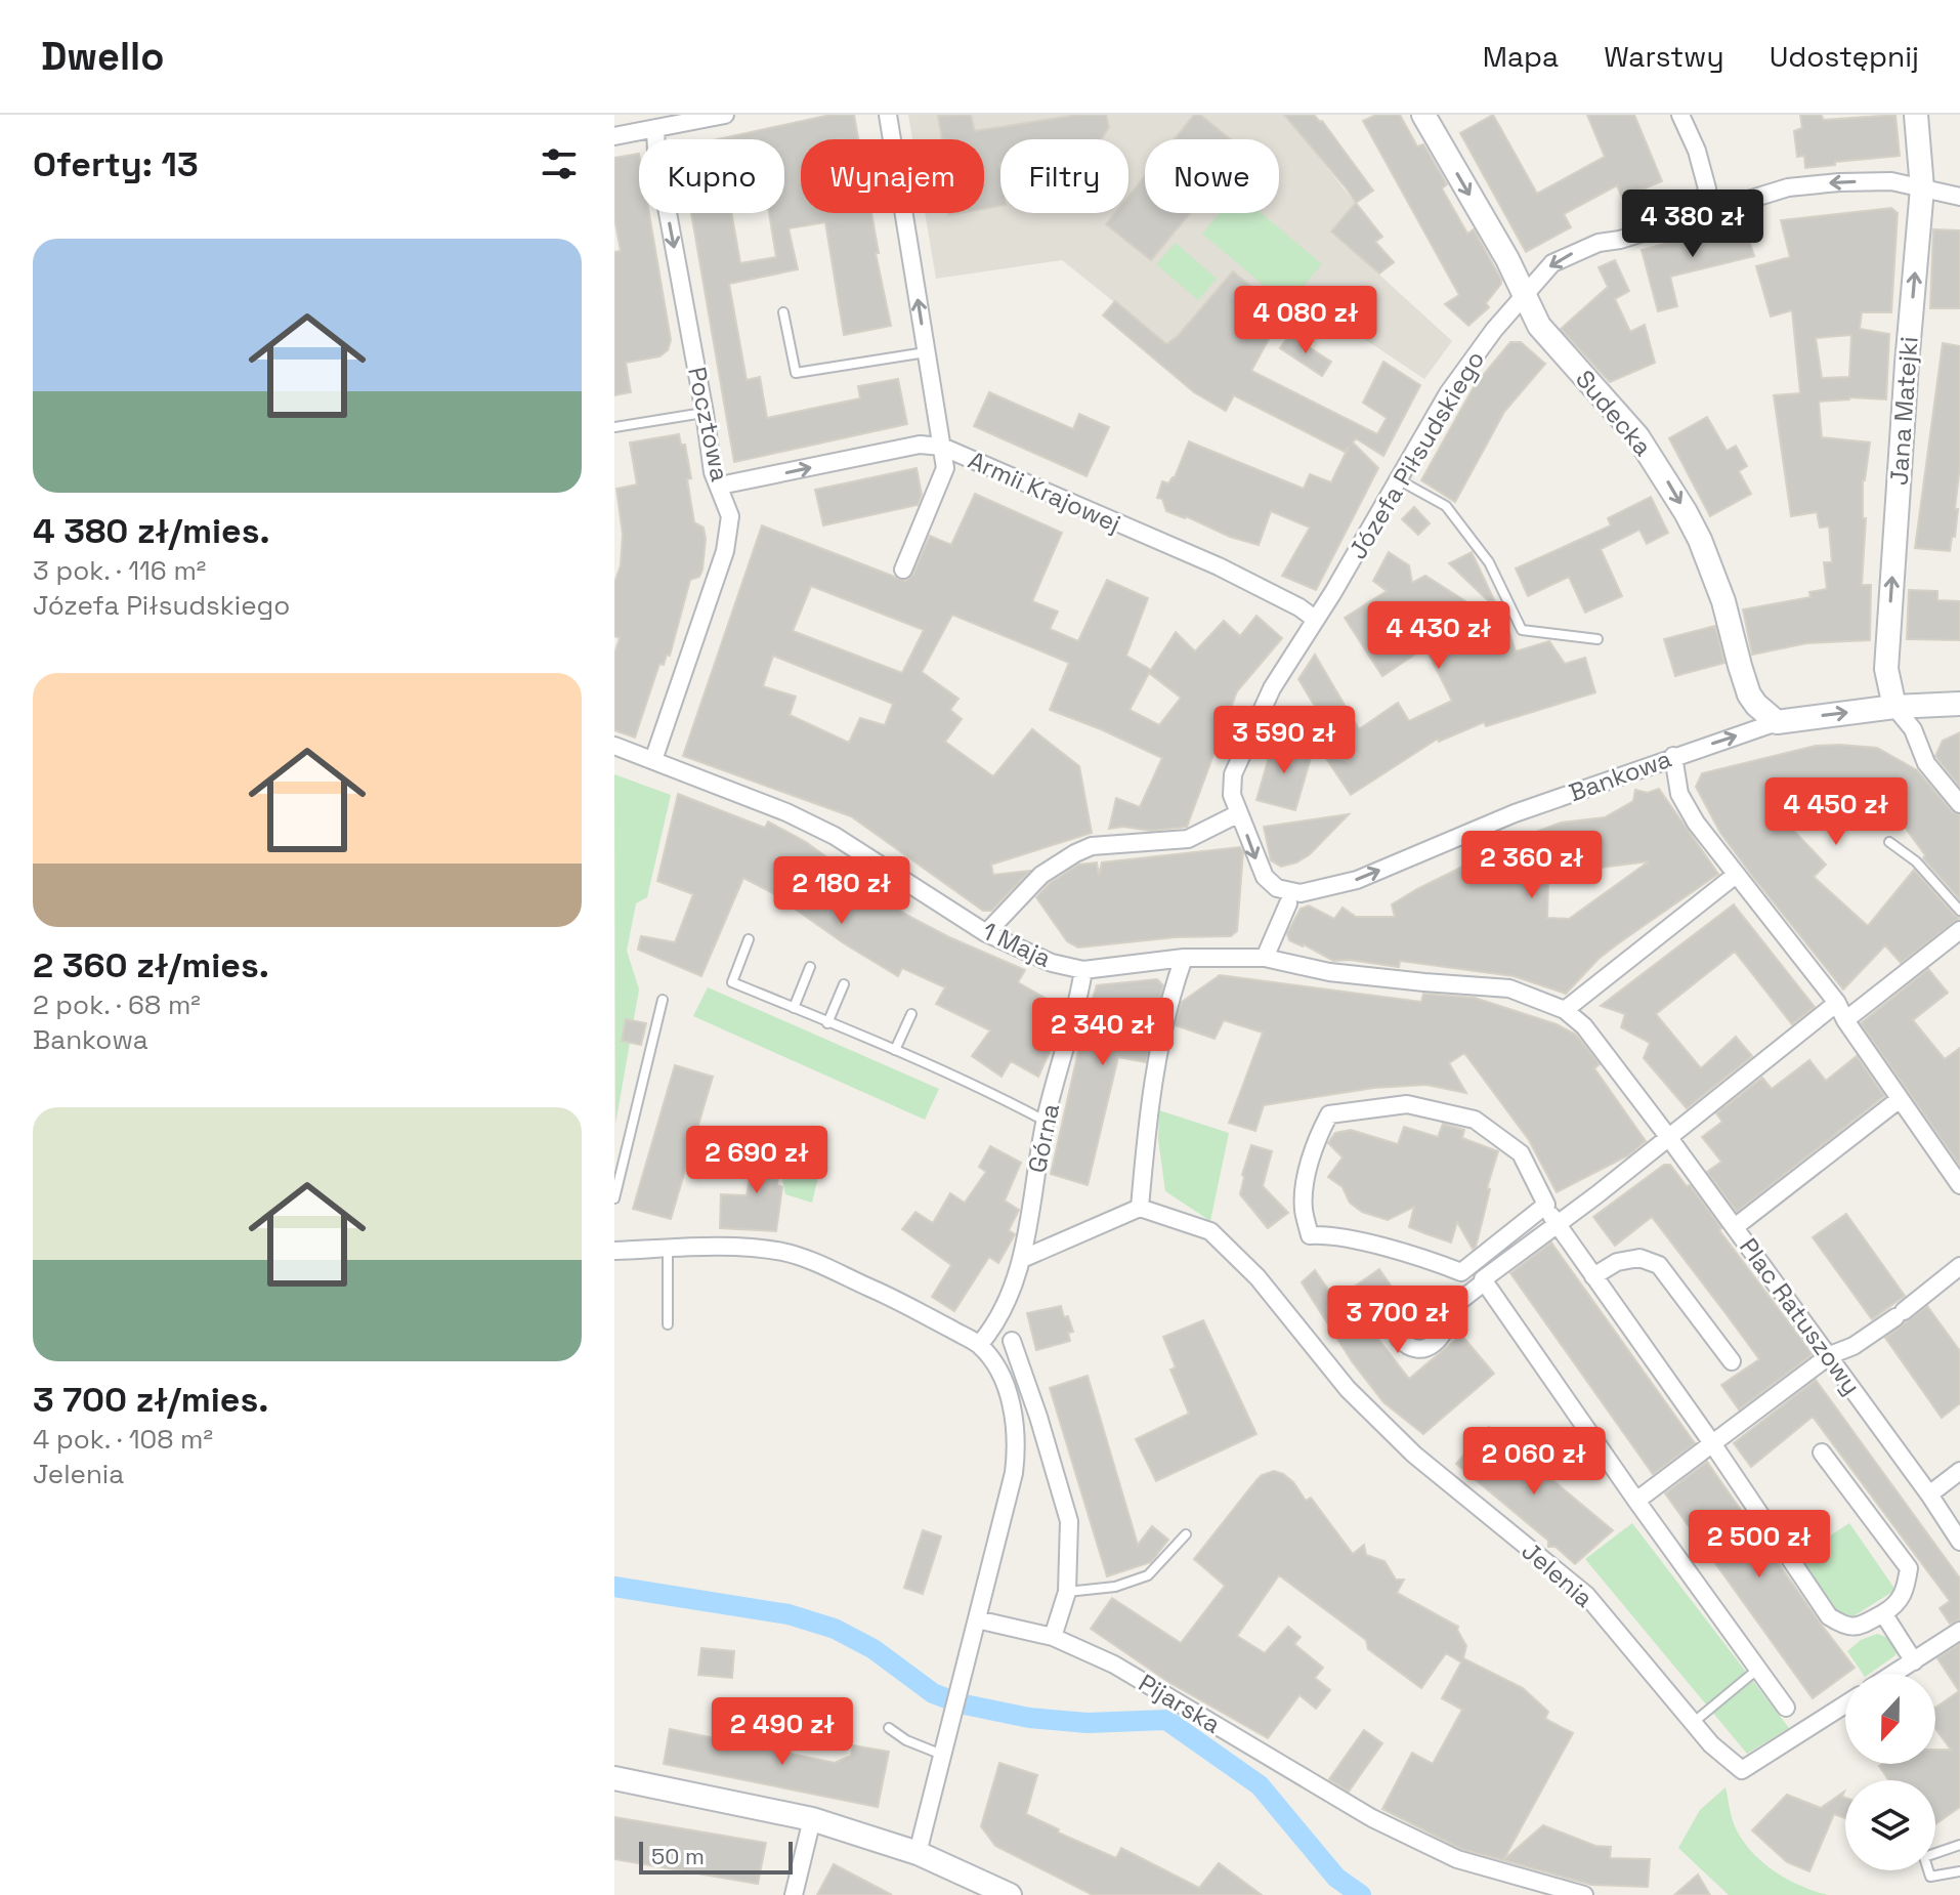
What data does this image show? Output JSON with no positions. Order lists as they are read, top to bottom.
{
  "streets": {
    "street": [
      "Jana Matejki",
      "Sudecka",
      "Pocztowa",
      "Józefa Piłsudskiego",
      "Armii Krajowej",
      "Bankowa",
      "1 Maja",
      "Górna",
      "Plac Ratuszowy",
      "Jelenia",
      "Pijarska"
    ]
  },
  "crossings": [
    ["Jana Matejki", "Józefa Piłsudskiego"],
    ["Jana Matejki", "Bankowa"],
    ["Sudecka", "Józefa Piłsudskiego"],
    ["Sudecka", "Bankowa"],
    ["Pocztowa", "1 Maja"],
    ["Józefa Piłsudskiego", "Armii Krajowej"],
    ["Józefa Piłsudskiego", "Bankowa"],
    ["1 Maja", "Górna"]
  ],
  "one_way": [
    "Jana Matejki",
    "Sudecka",
    "Pocztowa",
    "Bankowa"
  ],
  "scale_bar": "50 m",
  "north": "bottom",
  "page": {
    "header": "Dwello",
    "nav": ["Mapa", "Warstwy", "Udostępnij"],
    "heading": "Oferty: 13",
    "chip": [
      "Kupno",
      "Wynajem",
      "Filtry",
      "Nowe"
    ],
    "price": [
      "4 380 zł",
      "4 080 zł",
      "4 430 zł",
      "3 590 zł",
      "4 450 zł",
      "2 360 zł",
      "2 180 zł",
      "2 340 zł",
      "2 690 zł",
      "3 700 zł",
      "2 060 zł",
      "2 500 zł",
      "2 490 zł"
    ],
    "list": [
      {
        "name": "4 380 zł/mies.",
        "note": "3 pok. · 116 m² · Józefa Piłsudskiego"
      },
      {
        "name": "2 360 zł/mies.",
        "note": "2 pok. · 68 m² · Bankowa"
      },
      {
        "name": "3 700 zł/mies.",
        "note": "4 pok. · 108 m² · Jelenia"
      }
    ],
    "scale": "50 m"
  }
}
